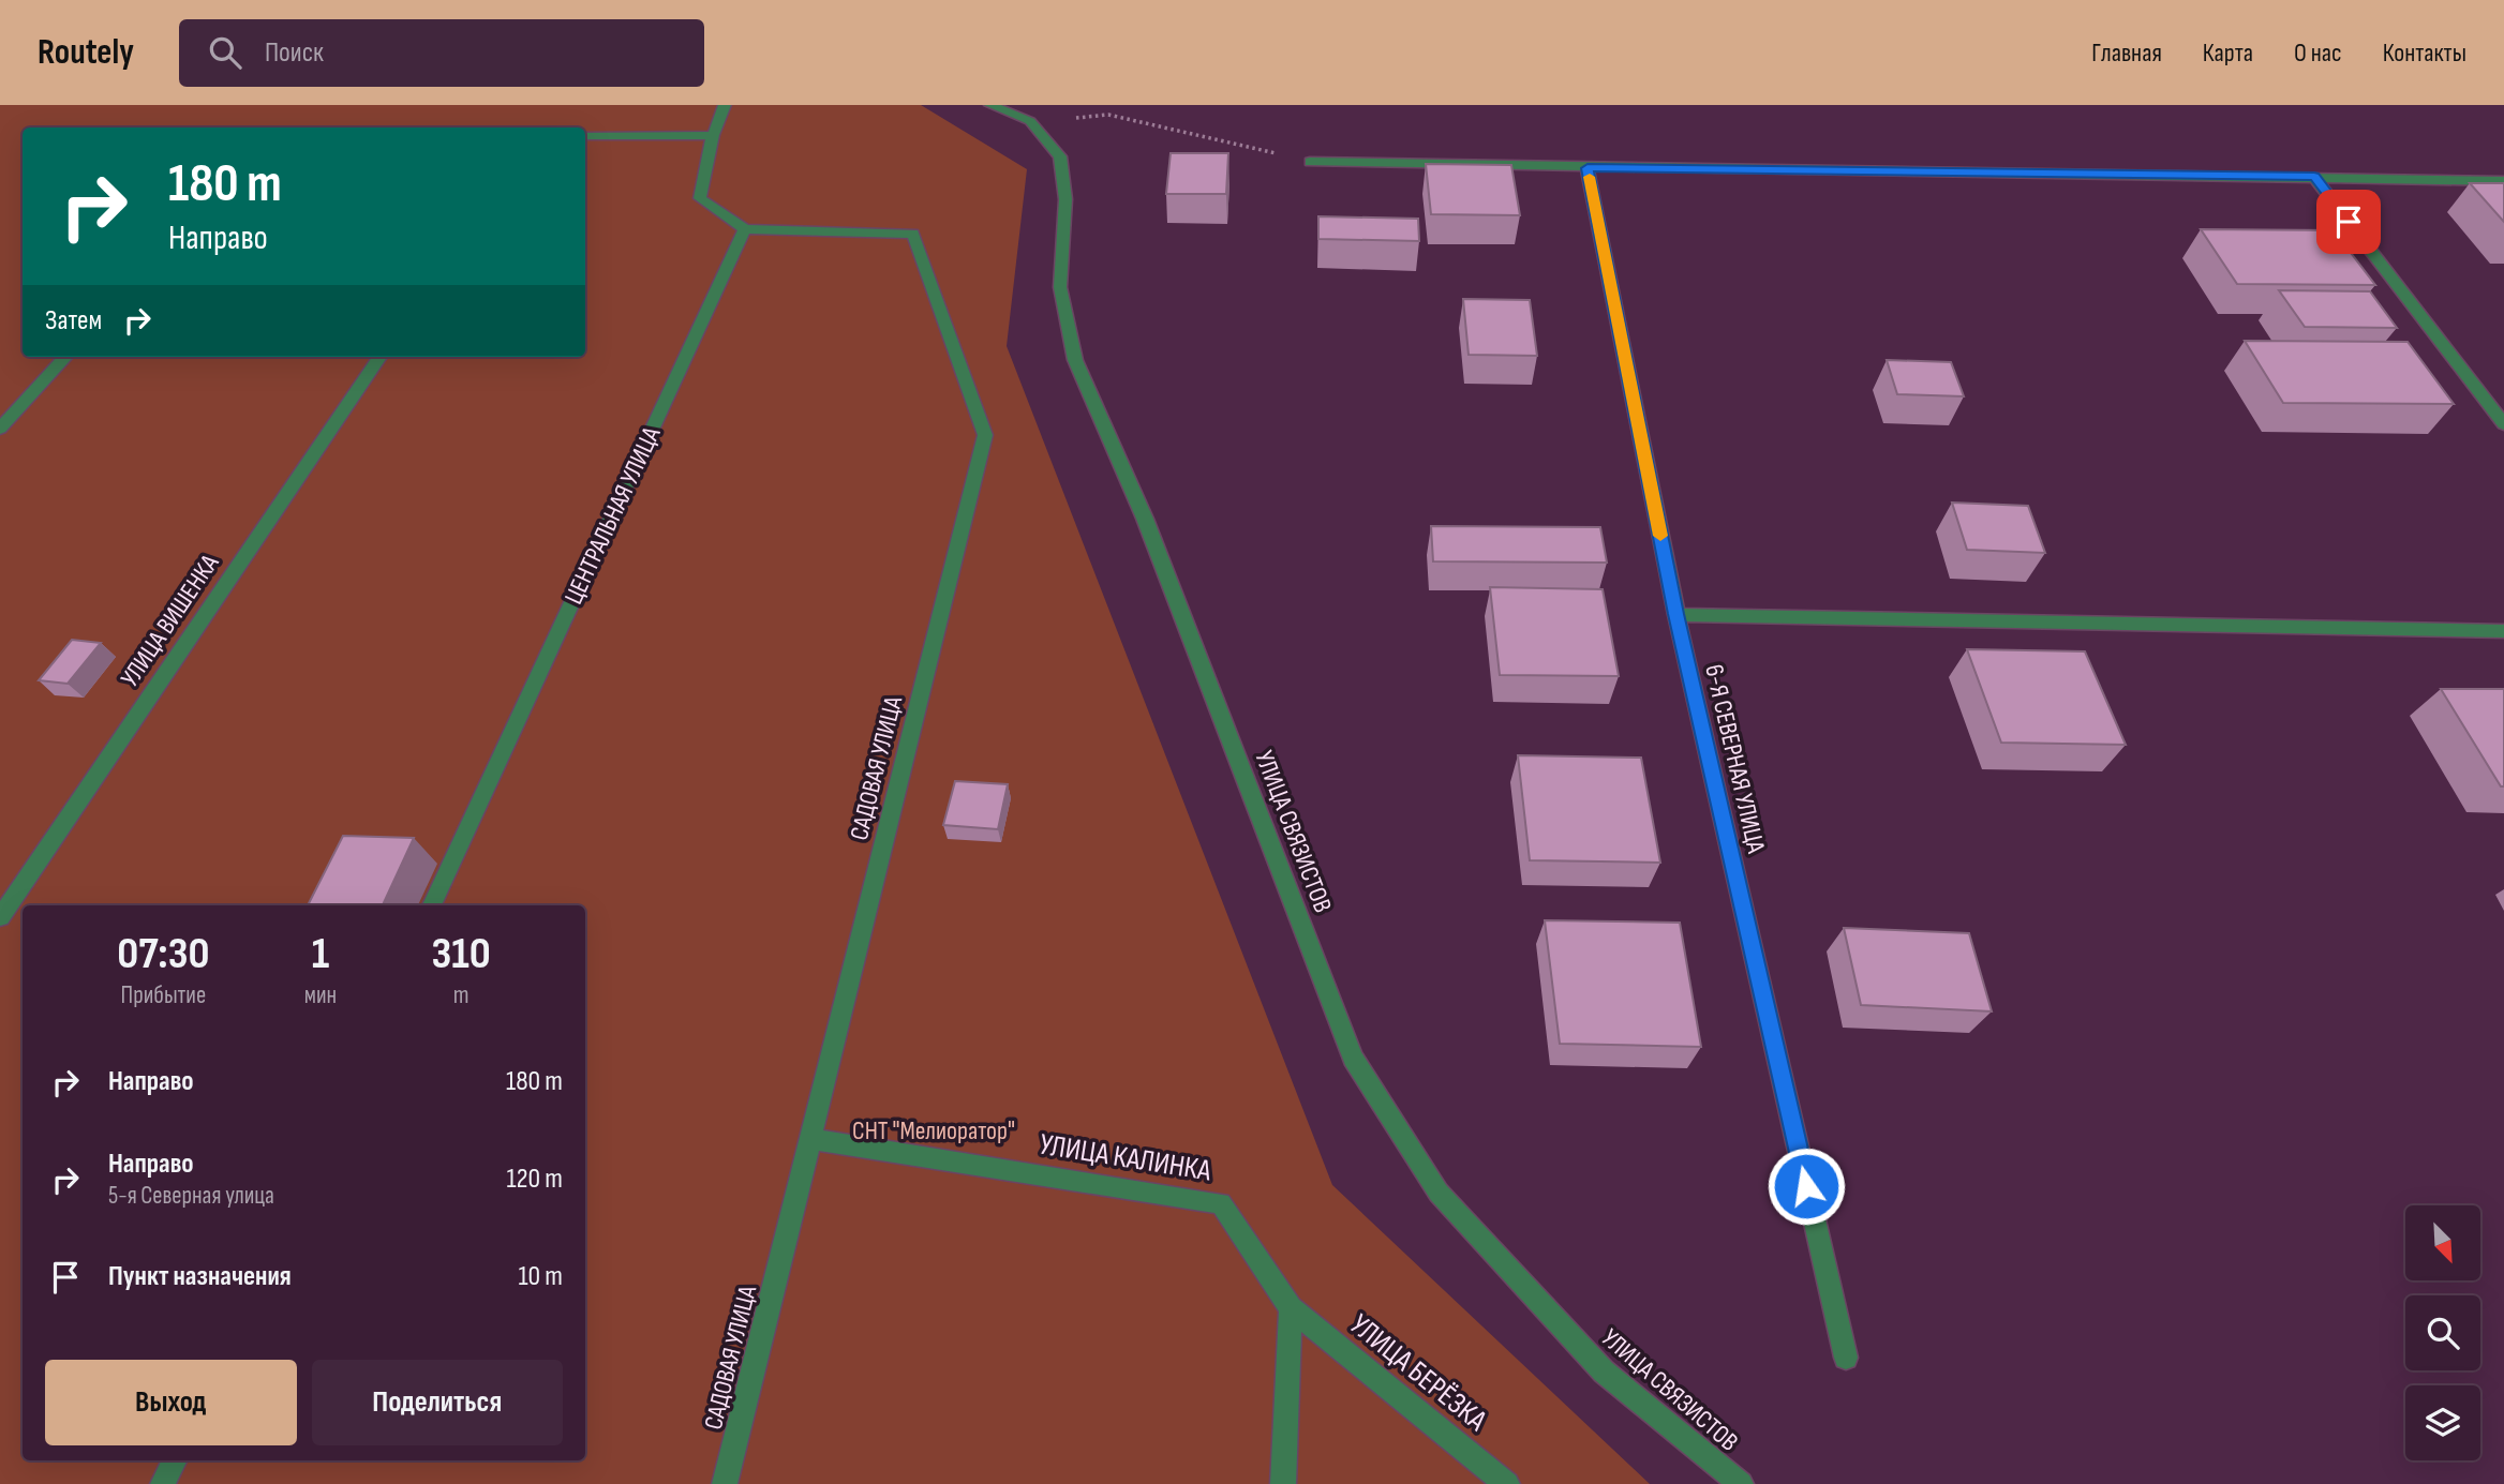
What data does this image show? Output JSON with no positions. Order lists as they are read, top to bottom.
{
  "streets": {
    "street": [
      "ЦЕНТРАЛЬНАЯ УЛИЦА",
      "УЛИЦА ВИШЕНКА",
      "6-Я СЕВЕРНАЯ УЛИЦА",
      "САДОВАЯ УЛИЦА",
      "УЛИЦА СВЯЗИСТОВ",
      "УЛИЦА КАЛИНКА",
      "УЛИЦА БЕРЁЗКА"
    ]
  },
  "crossings": [
    ["ЦЕНТРАЛЬНАЯ УЛИЦА", "САДОВАЯ УЛИЦА"],
    ["САДОВАЯ УЛИЦА", "УЛИЦА КАЛИНКА"],
    ["УЛИЦА КАЛИНКА", "УЛИЦА БЕРЁЗКА"]
  ],
  "parks": ["СНТ \"Мелиоратор\""],
  "north": "bottom right",
  "page": {
    "header": "Routely",
    "search": "Поиск",
    "nav": [
      "Главная",
      "Карта",
      "О нас",
      "Контакты"
    ],
    "turn": ["180 m", "Направо"],
    "then": "Затем",
    "eta": [
      "07:30",
      "Прибытие",
      "1",
      "мин",
      "310",
      "m"
    ],
    "list": [
      {
        "name": "Направо",
        "value": "180 m"
      },
      {
        "name": "Направо",
        "note": "5-я Северная улица",
        "value": "120 m"
      },
      {
        "name": "Пункт назначения",
        "value": "10 m"
      }
    ],
    "buttons": ["Выход", "Поделиться"]
  }
}
